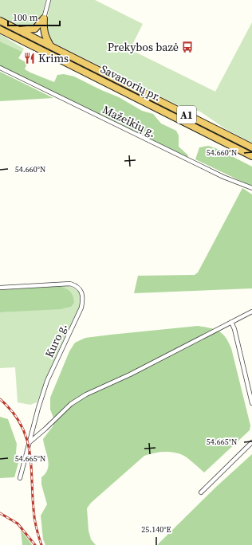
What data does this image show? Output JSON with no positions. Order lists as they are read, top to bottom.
{
  "streets": {
    "highway": ["Savanorių pr.", "A1"],
    "street": ["Mažeikių g.", "Kuro g."]
  },
  "places": {
    "bus stop": ["Prekybos bazė"],
    "restaurant": ["Krims"]
  },
  "scale_bar": "100 m",
  "coordinates": ["54.660°N", "54.665°N", "25.140°E"]
}
